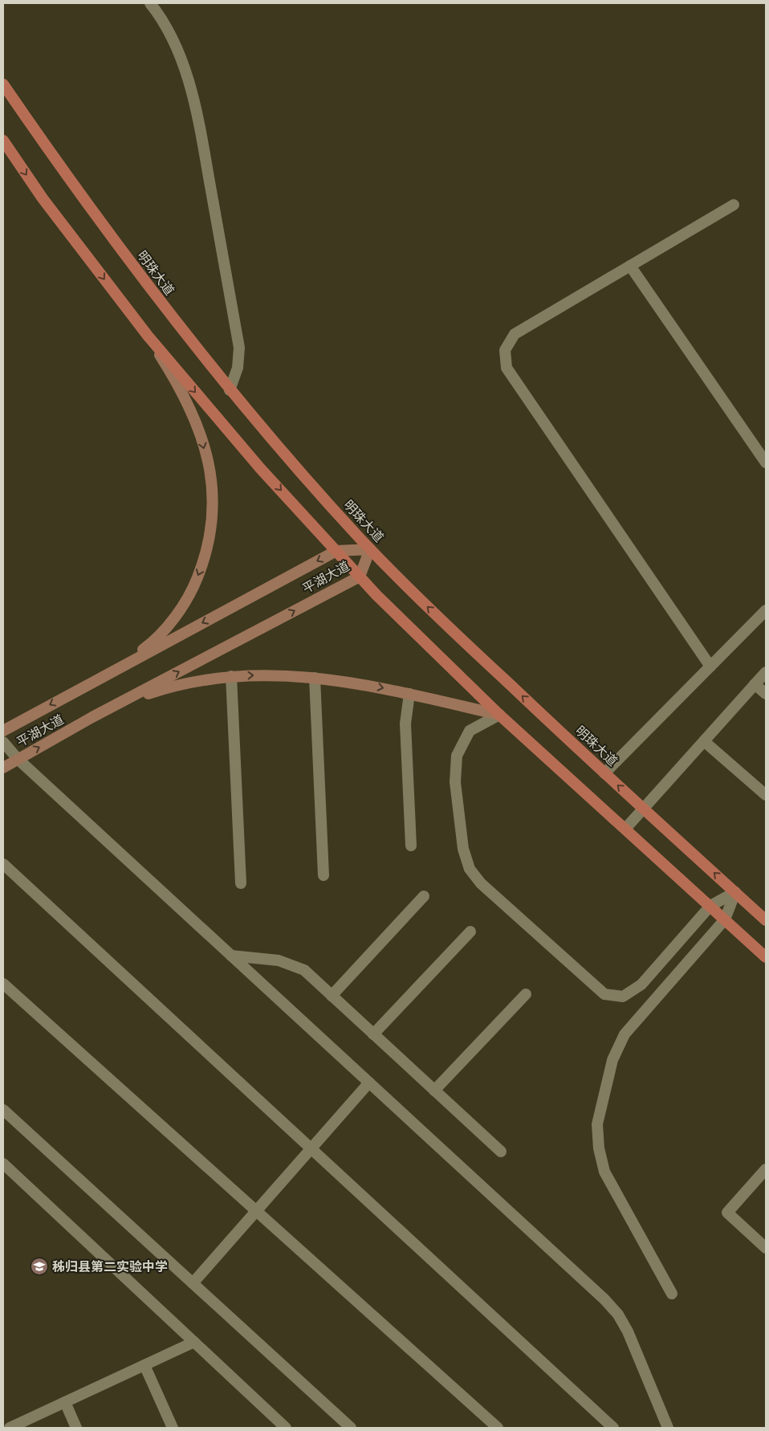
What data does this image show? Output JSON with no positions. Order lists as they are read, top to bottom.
{
  "streets": {
    "main road": ["明珠大道", "平湖大道"]
  },
  "crossings": [
    ["明珠大道", "平湖大道"]
  ],
  "places": {
    "school or university": ["秭归县第二实验中学"]
  }
}
